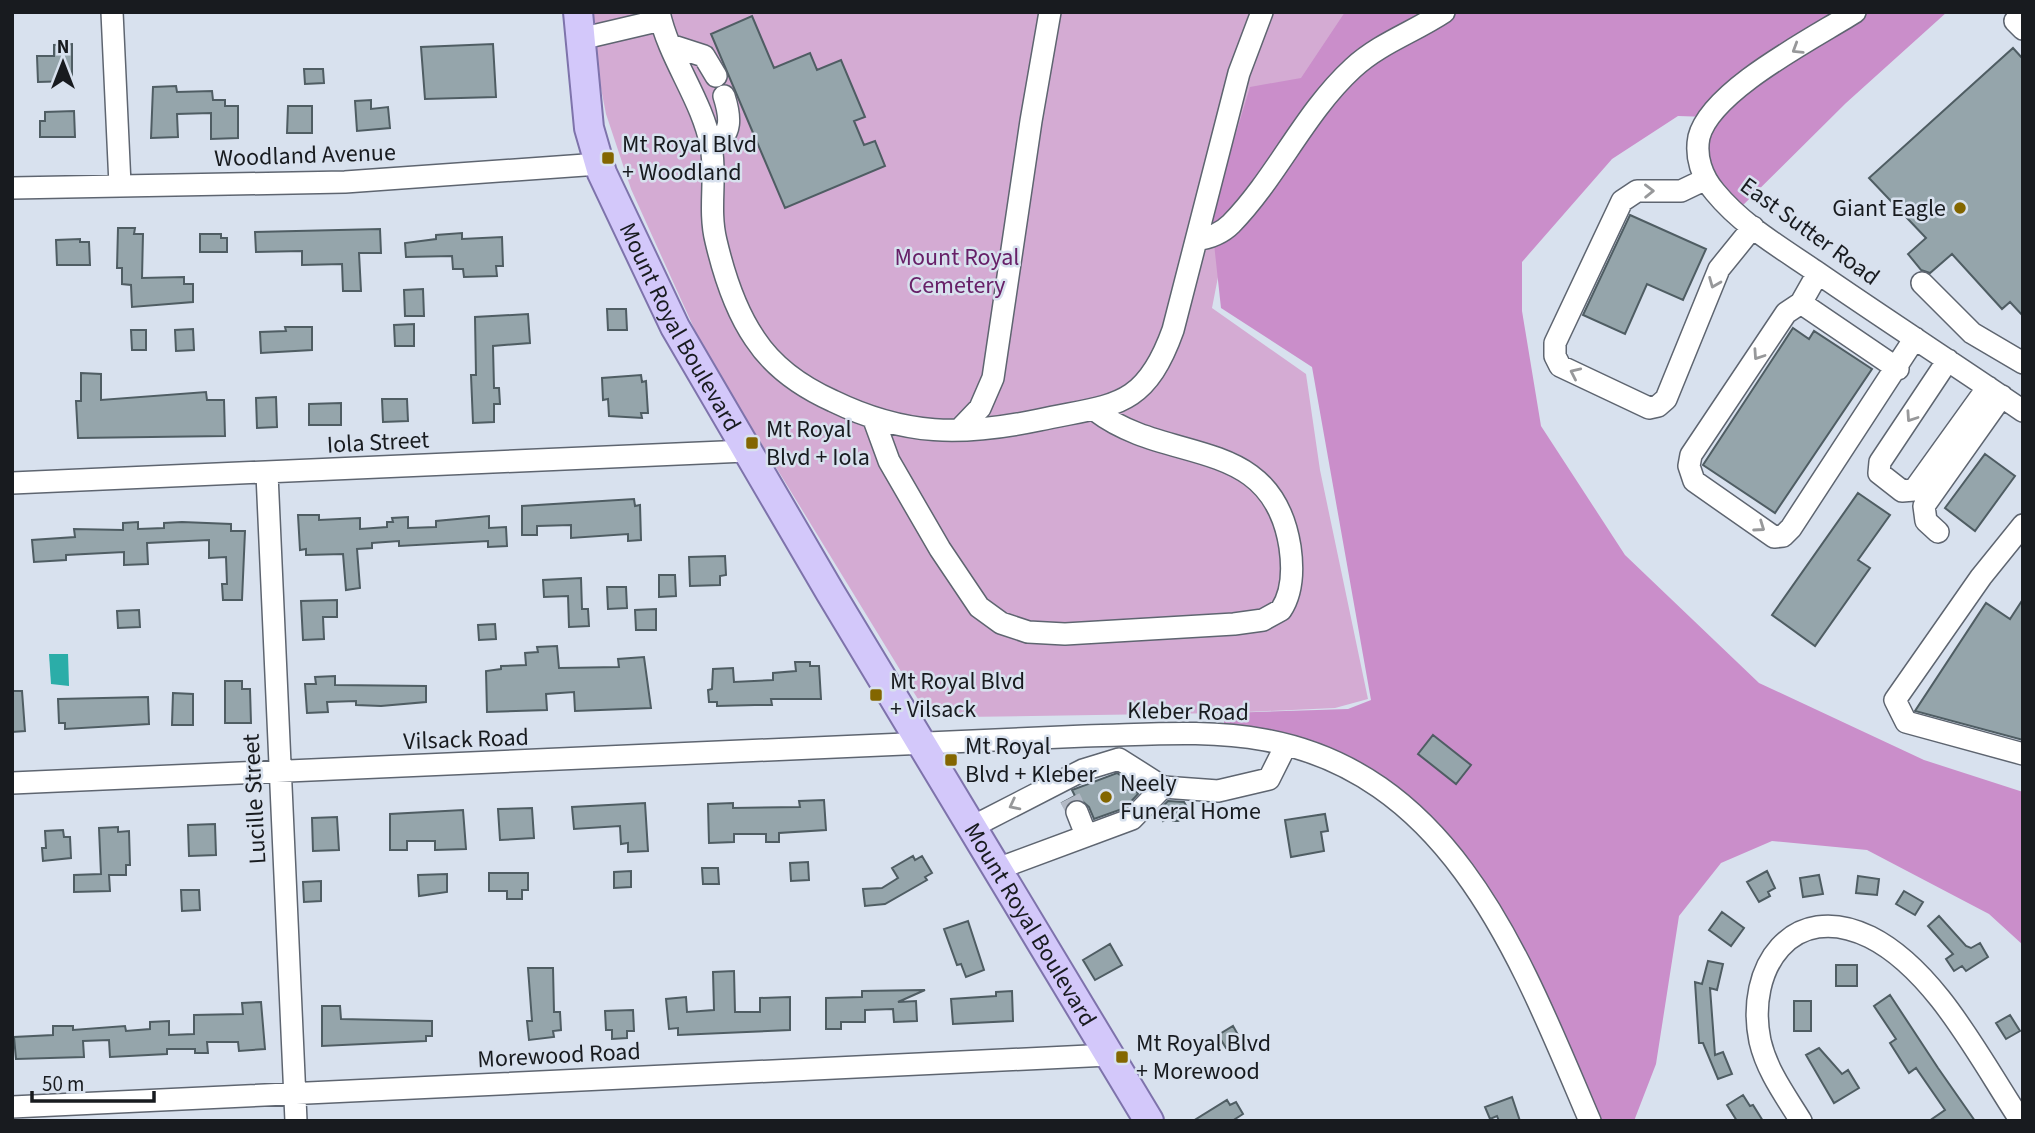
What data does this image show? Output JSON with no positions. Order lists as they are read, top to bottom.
{
  "streets": {
    "main road": ["Mount Royal Boulevard"],
    "street": [
      "Woodland Avenue",
      "East Sutter Road",
      "Iola Street",
      "Kleber Road",
      "Vilsack Road",
      "Lucille Street",
      "Morewood Road"
    ]
  },
  "crossings": [
    ["Woodland Avenue", "Mount Royal Boulevard"],
    ["Mount Royal Boulevard", "Iola Street"],
    ["Mount Royal Boulevard", "Kleber Road"],
    ["Mount Royal Boulevard", "Vilsack Road"],
    ["Mount Royal Boulevard", "Morewood Road"],
    ["Iola Street", "Lucille Street"],
    ["Kleber Road", "Vilsack Road"],
    ["Vilsack Road", "Lucille Street"],
    ["Lucille Street", "Morewood Road"]
  ],
  "parks": ["Mount Royal Cemetery"],
  "places": {
    "transit": [
      "Mt Royal Blvd + Woodland",
      "Mt Royal Blvd + Iola",
      "Mt Royal Blvd + Vilsack",
      "Mt Royal Blvd + Kleber",
      "Mt Royal Blvd + Morewood"
    ],
    "other": ["Giant Eagle", "Neely Funeral Home"]
  },
  "scale_bar": "50 m",
  "north": "top"
}
